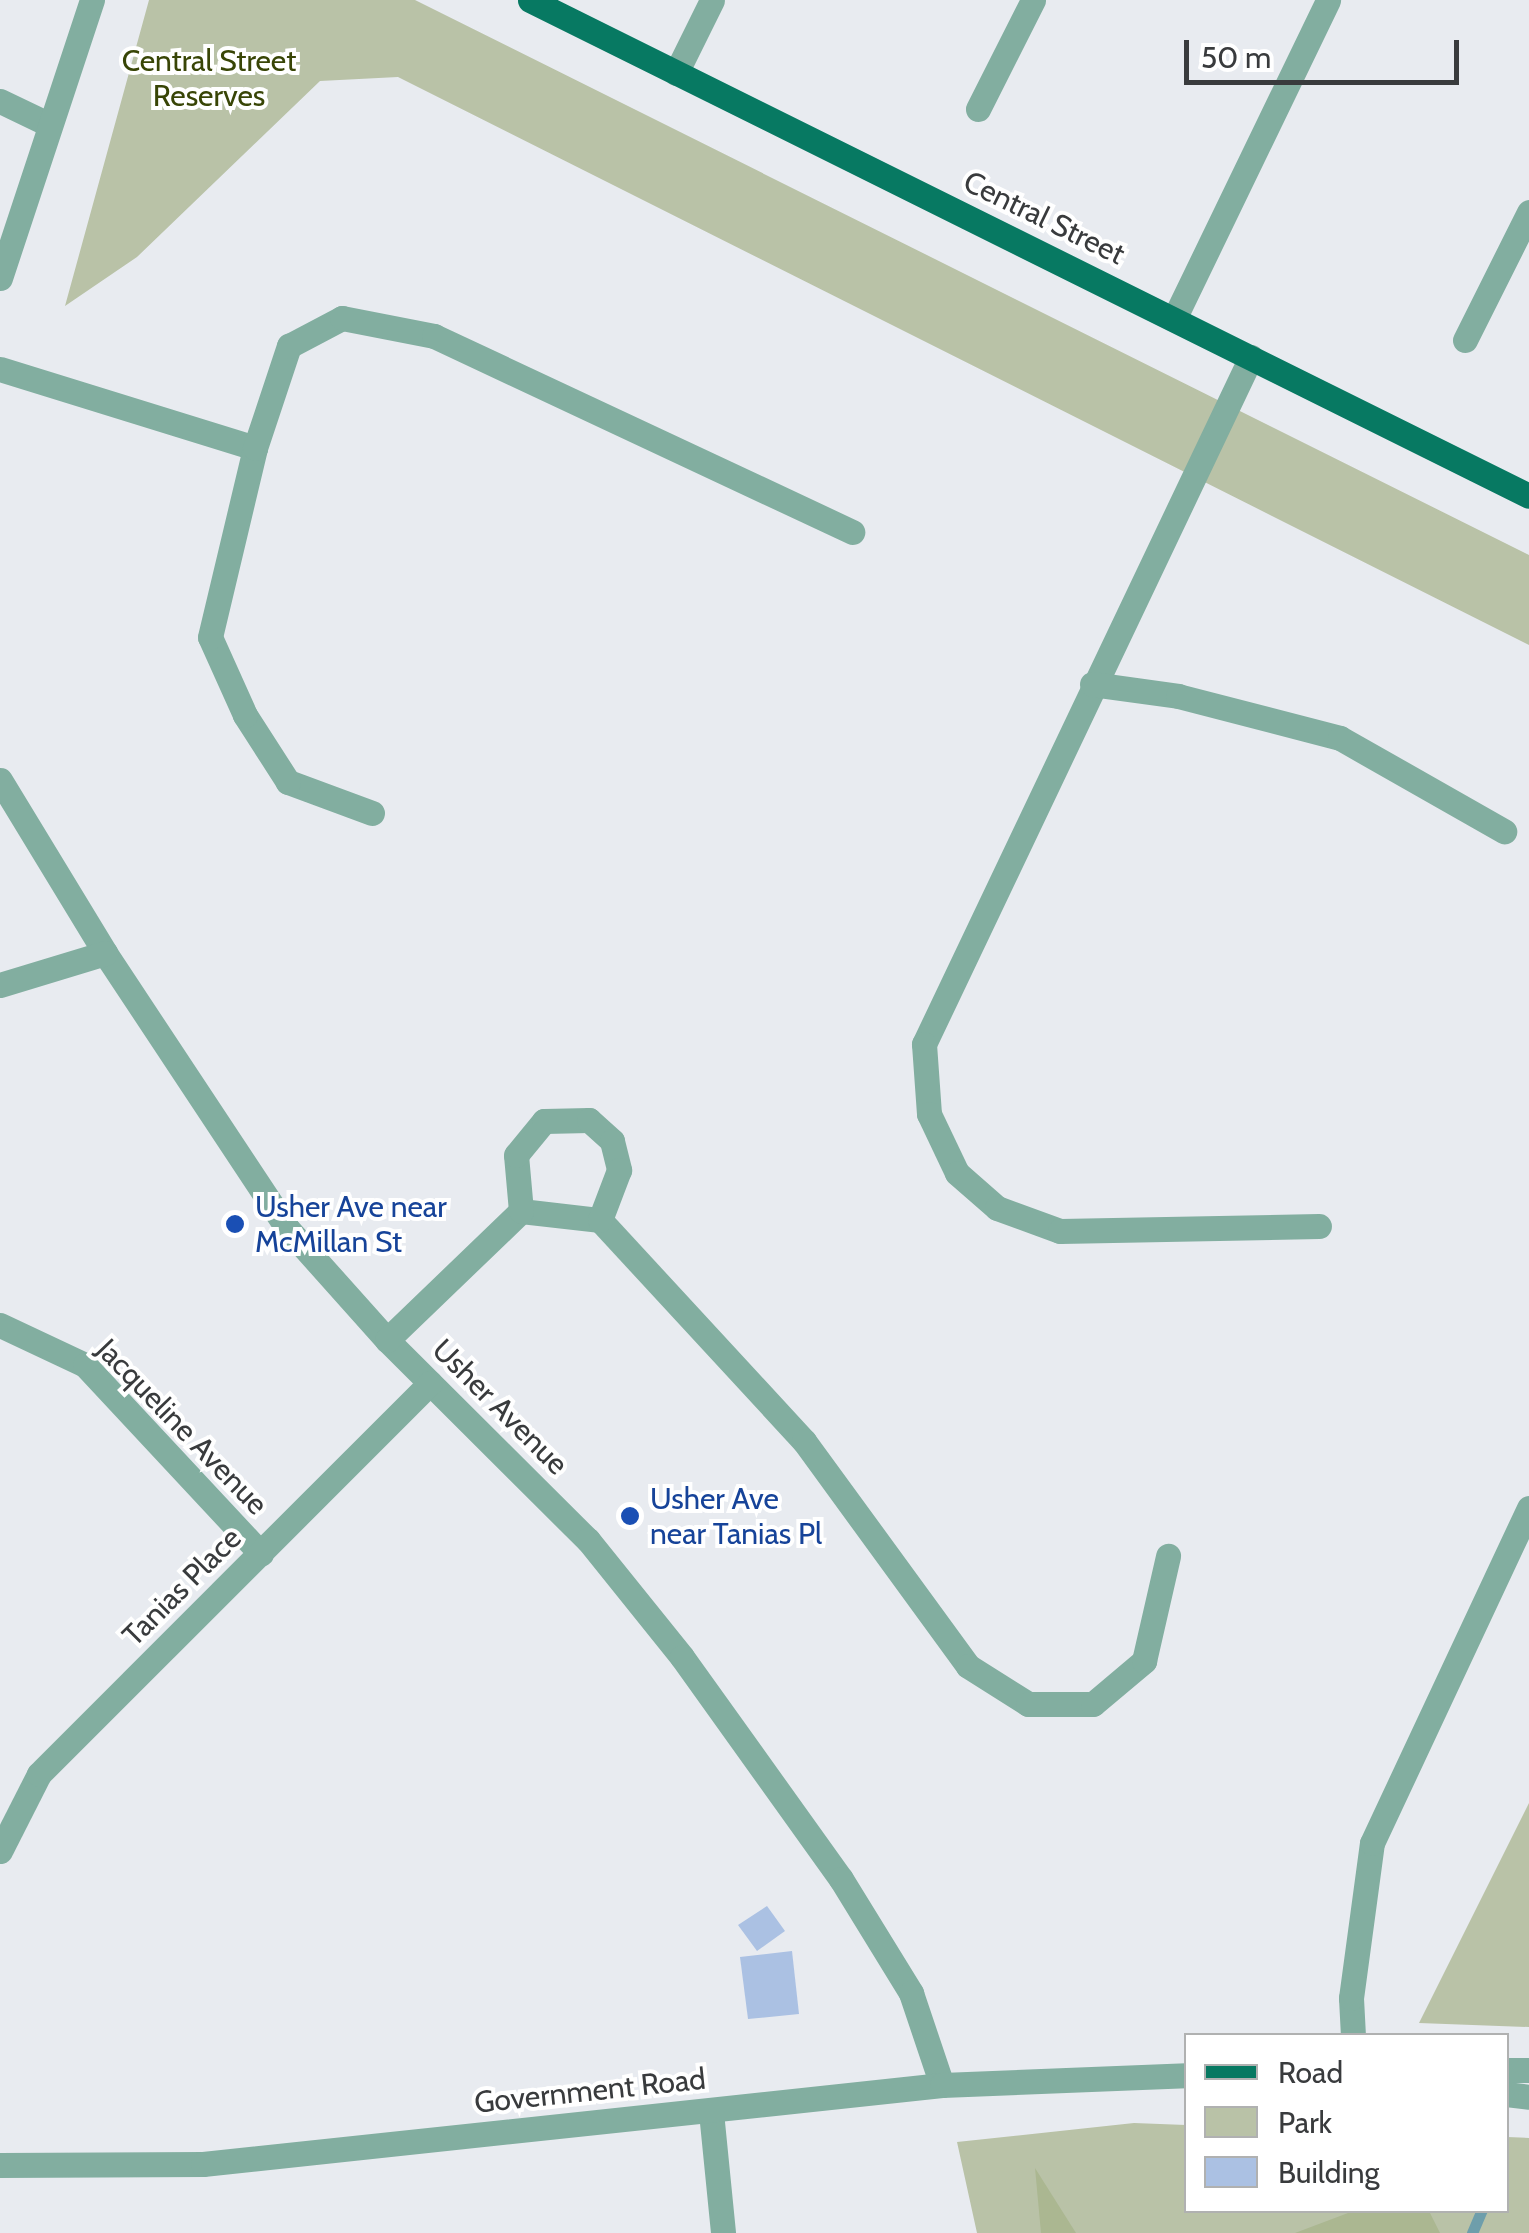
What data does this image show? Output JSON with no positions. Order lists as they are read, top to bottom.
{
  "streets": {
    "main road": ["Central Street"],
    "street": [
      "Usher Avenue",
      "Jacqueline Avenue",
      "Tanias Place",
      "Government Road"
    ]
  },
  "crossings": [
    ["Usher Avenue", "Tanias Place"],
    ["Usher Avenue", "Government Road"],
    ["Jacqueline Avenue", "Tanias Place"]
  ],
  "parks": ["Central Street Reserves"],
  "places": ["Usher Ave near McMillan St", "Usher Ave near Tanias Pl"],
  "legend": ["Road", "Park", "Building"],
  "scale_bar": "50 m"
}
